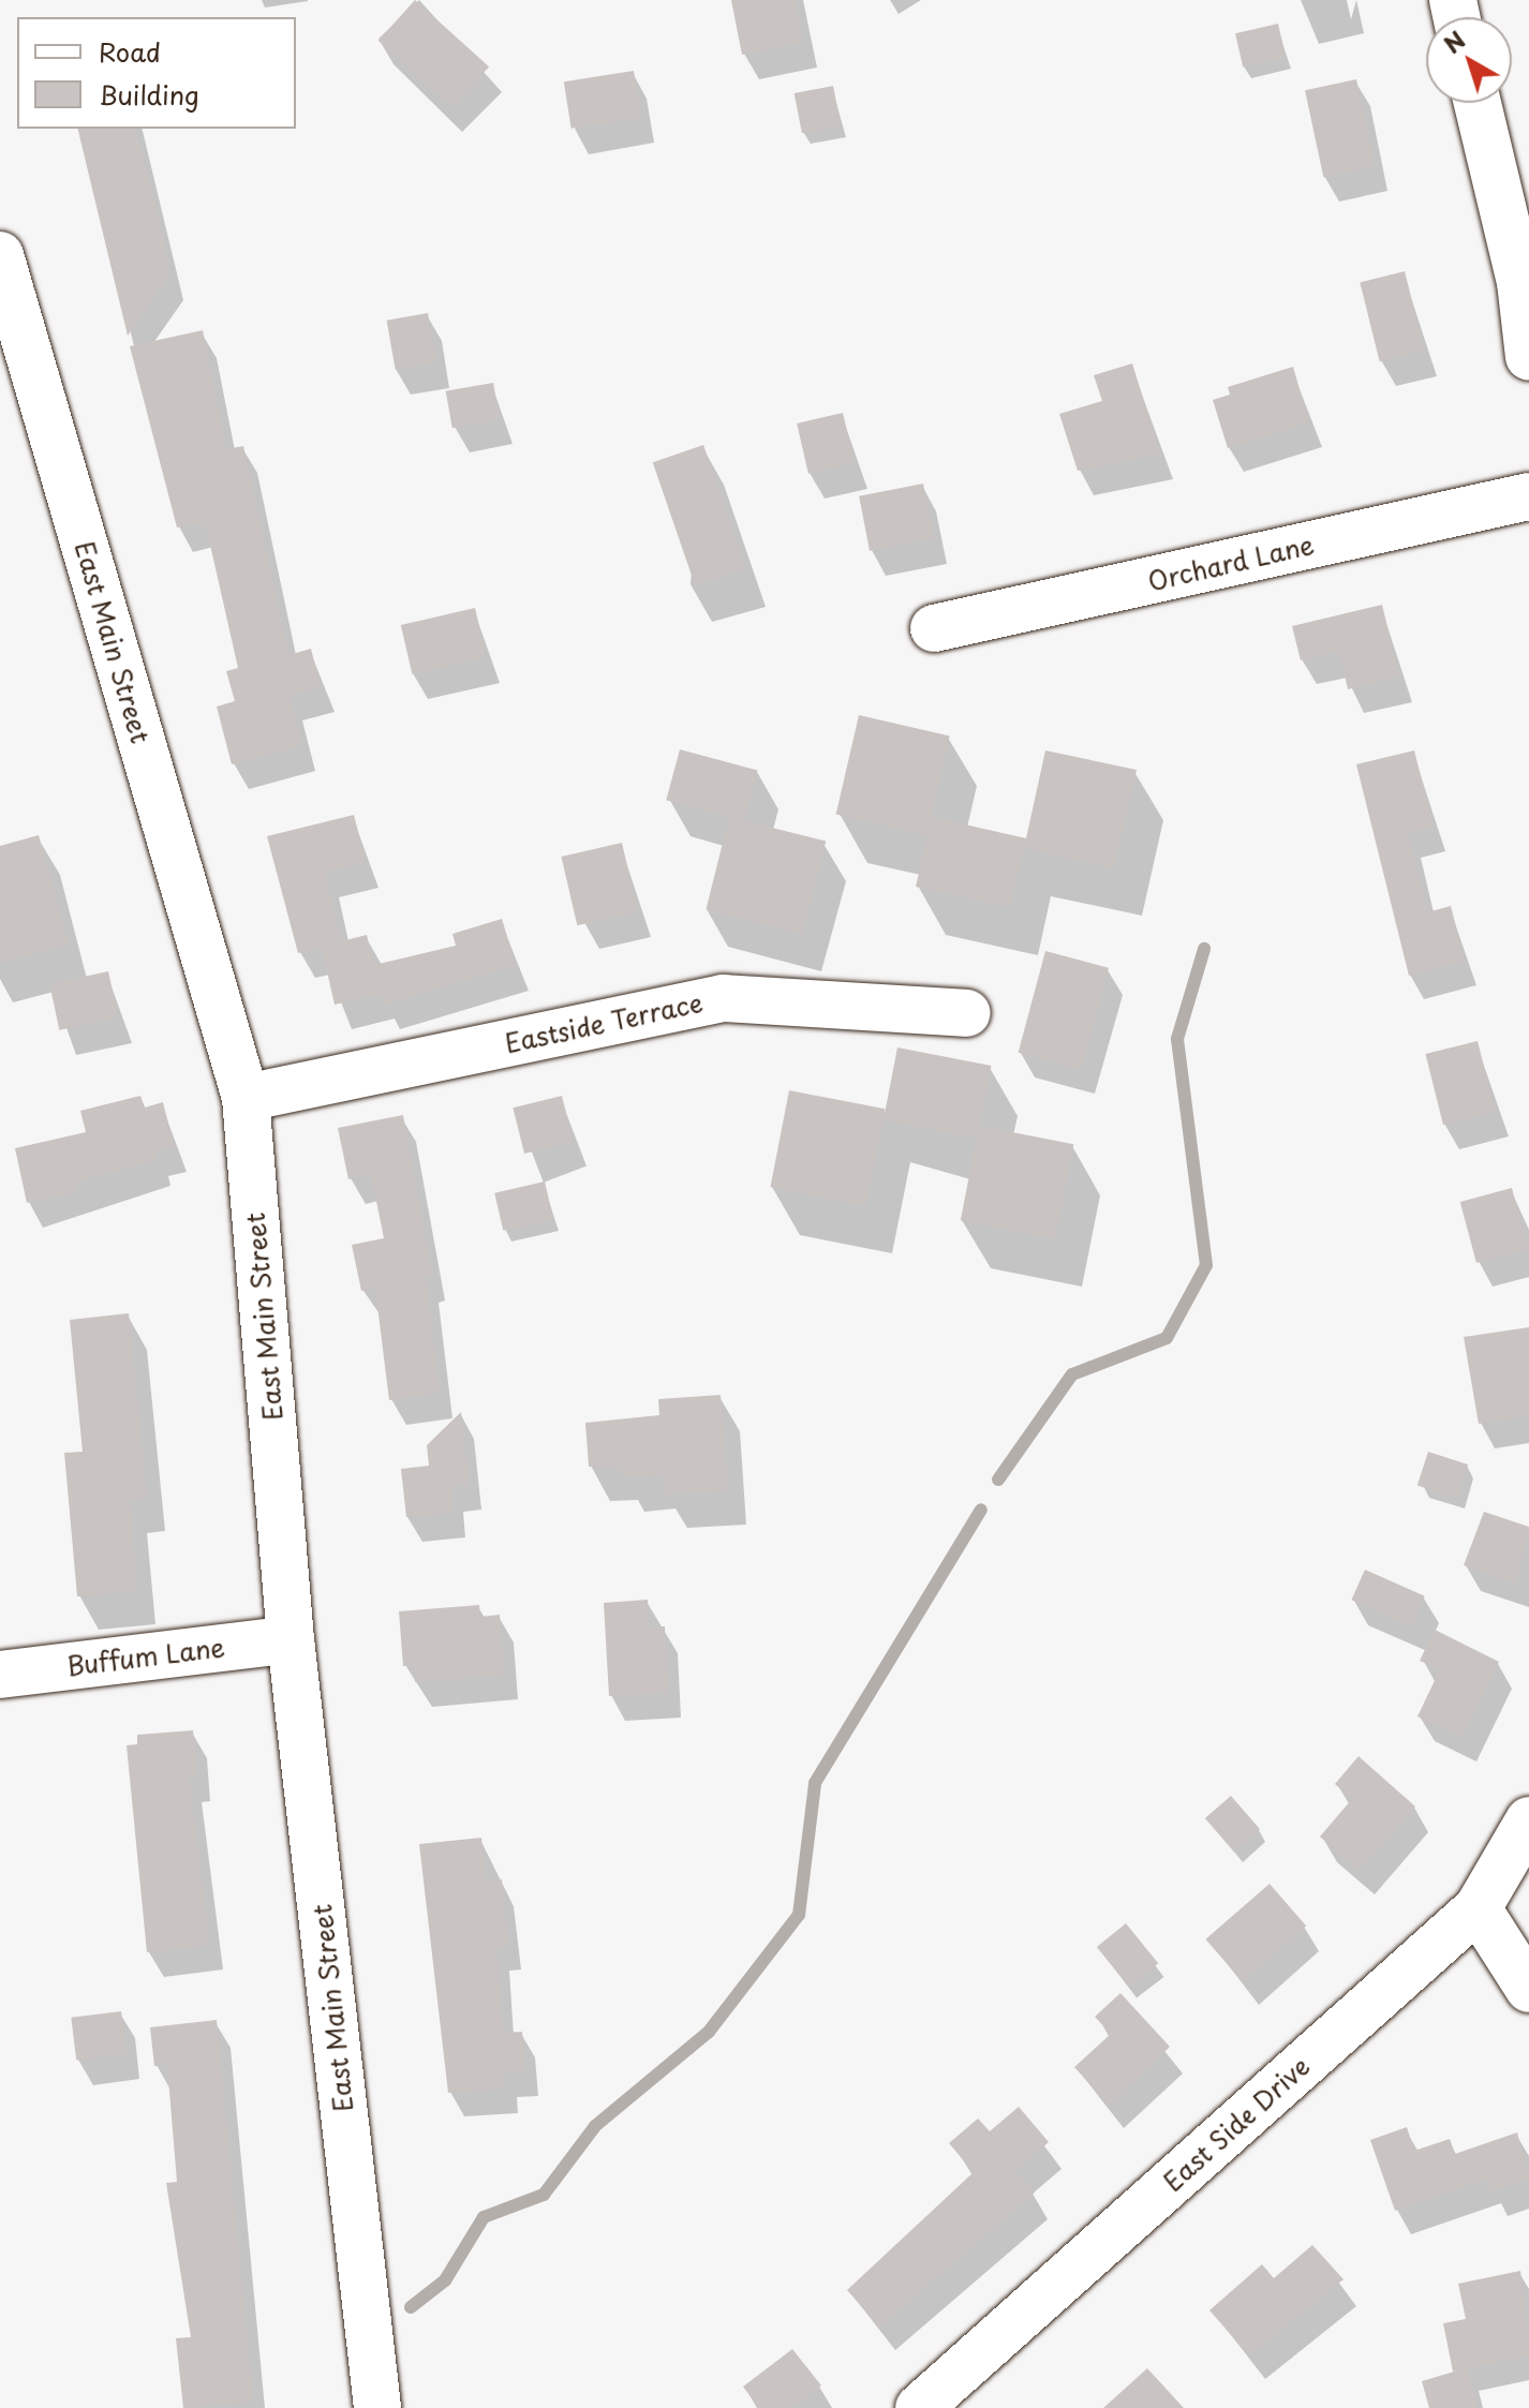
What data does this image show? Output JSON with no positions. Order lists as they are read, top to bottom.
{
  "streets": {
    "street": [
      "Orchard Lane",
      "East Main Street",
      "Eastside Terrace",
      "Buffum Lane",
      "East Side Drive"
    ]
  },
  "crossings": [
    ["East Main Street", "Eastside Terrace"],
    ["East Main Street", "Buffum Lane"]
  ],
  "legend": ["Road", "Building"],
  "north": "top left"
}
